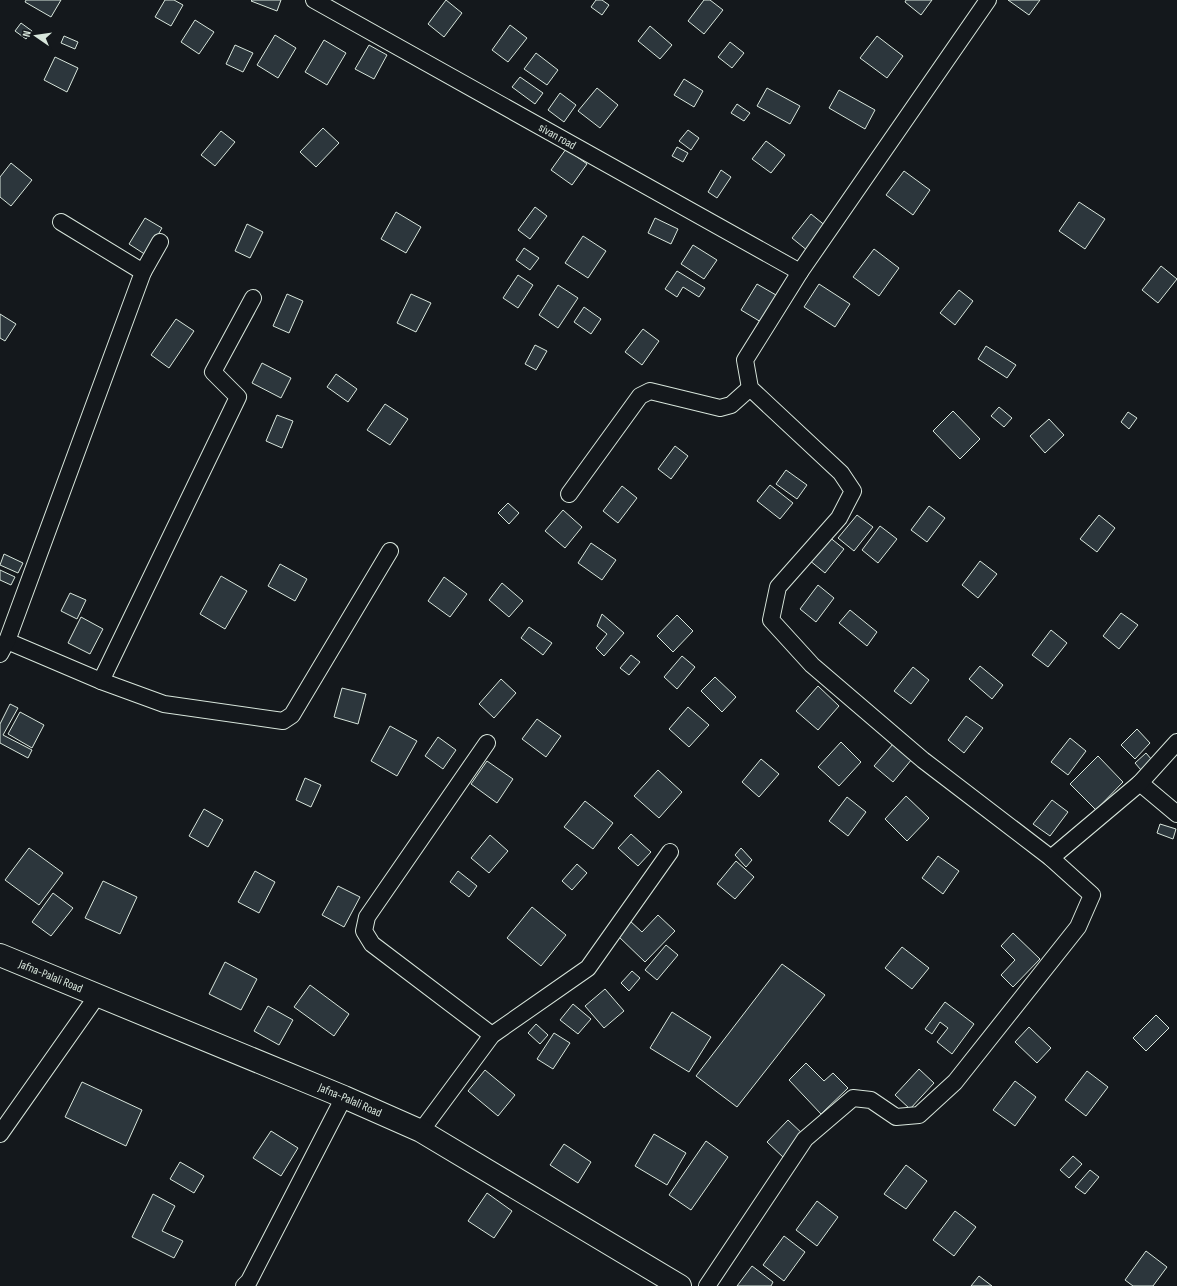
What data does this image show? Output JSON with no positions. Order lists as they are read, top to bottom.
{
  "streets": {
    "main road": ["Jafna-Palali Road"],
    "street": ["sivan road"]
  },
  "north": "left"
}
